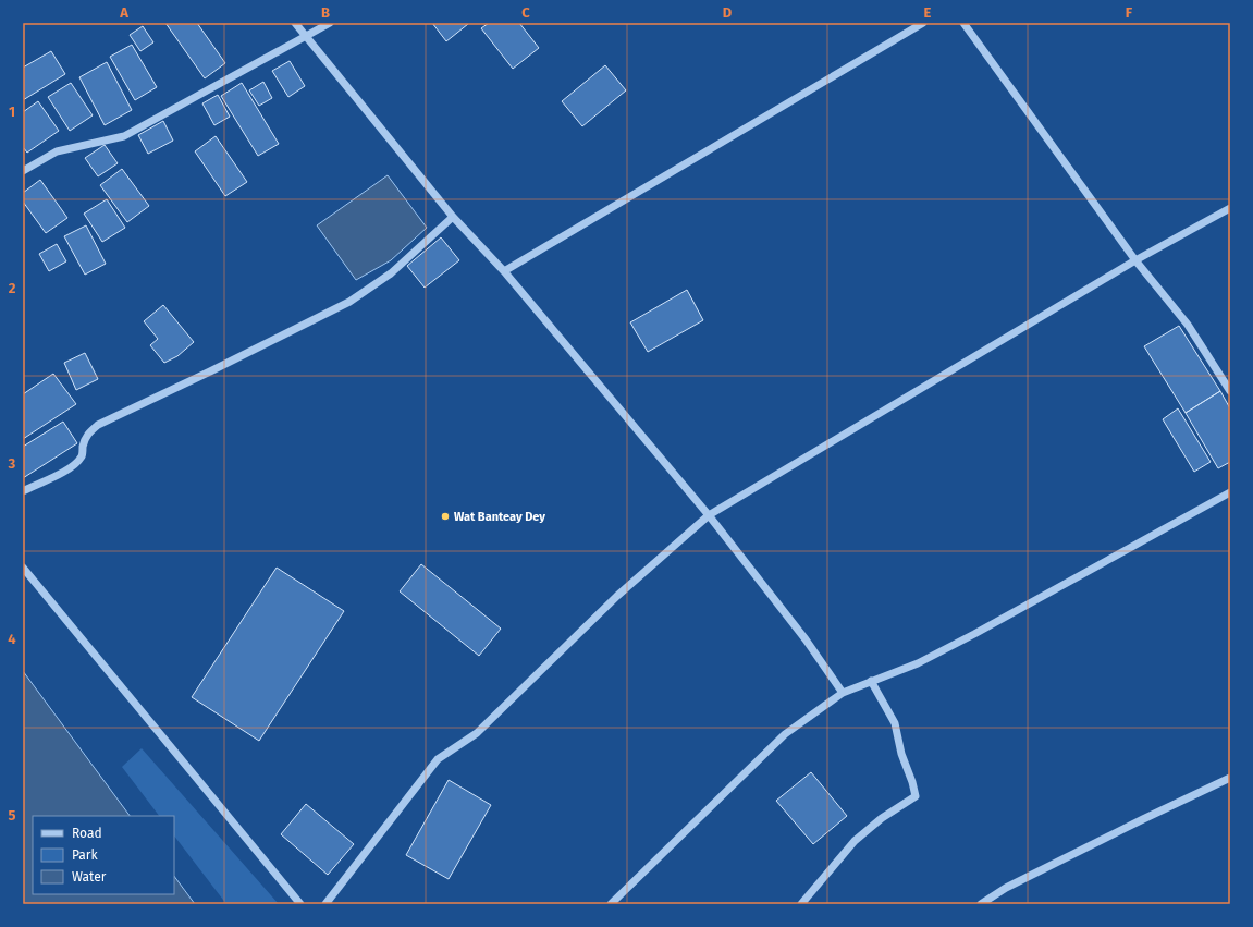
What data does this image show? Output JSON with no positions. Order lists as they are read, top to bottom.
{
  "places": ["Wat Banteay Dey"],
  "legend": ["Road", "Park", "Water"],
  "grid": {
    "columns": [
      "A",
      "B",
      "C",
      "D",
      "E",
      "F"
    ],
    "rows": [
      "1",
      "2",
      "3",
      "4",
      "5"
    ]
  }
}
